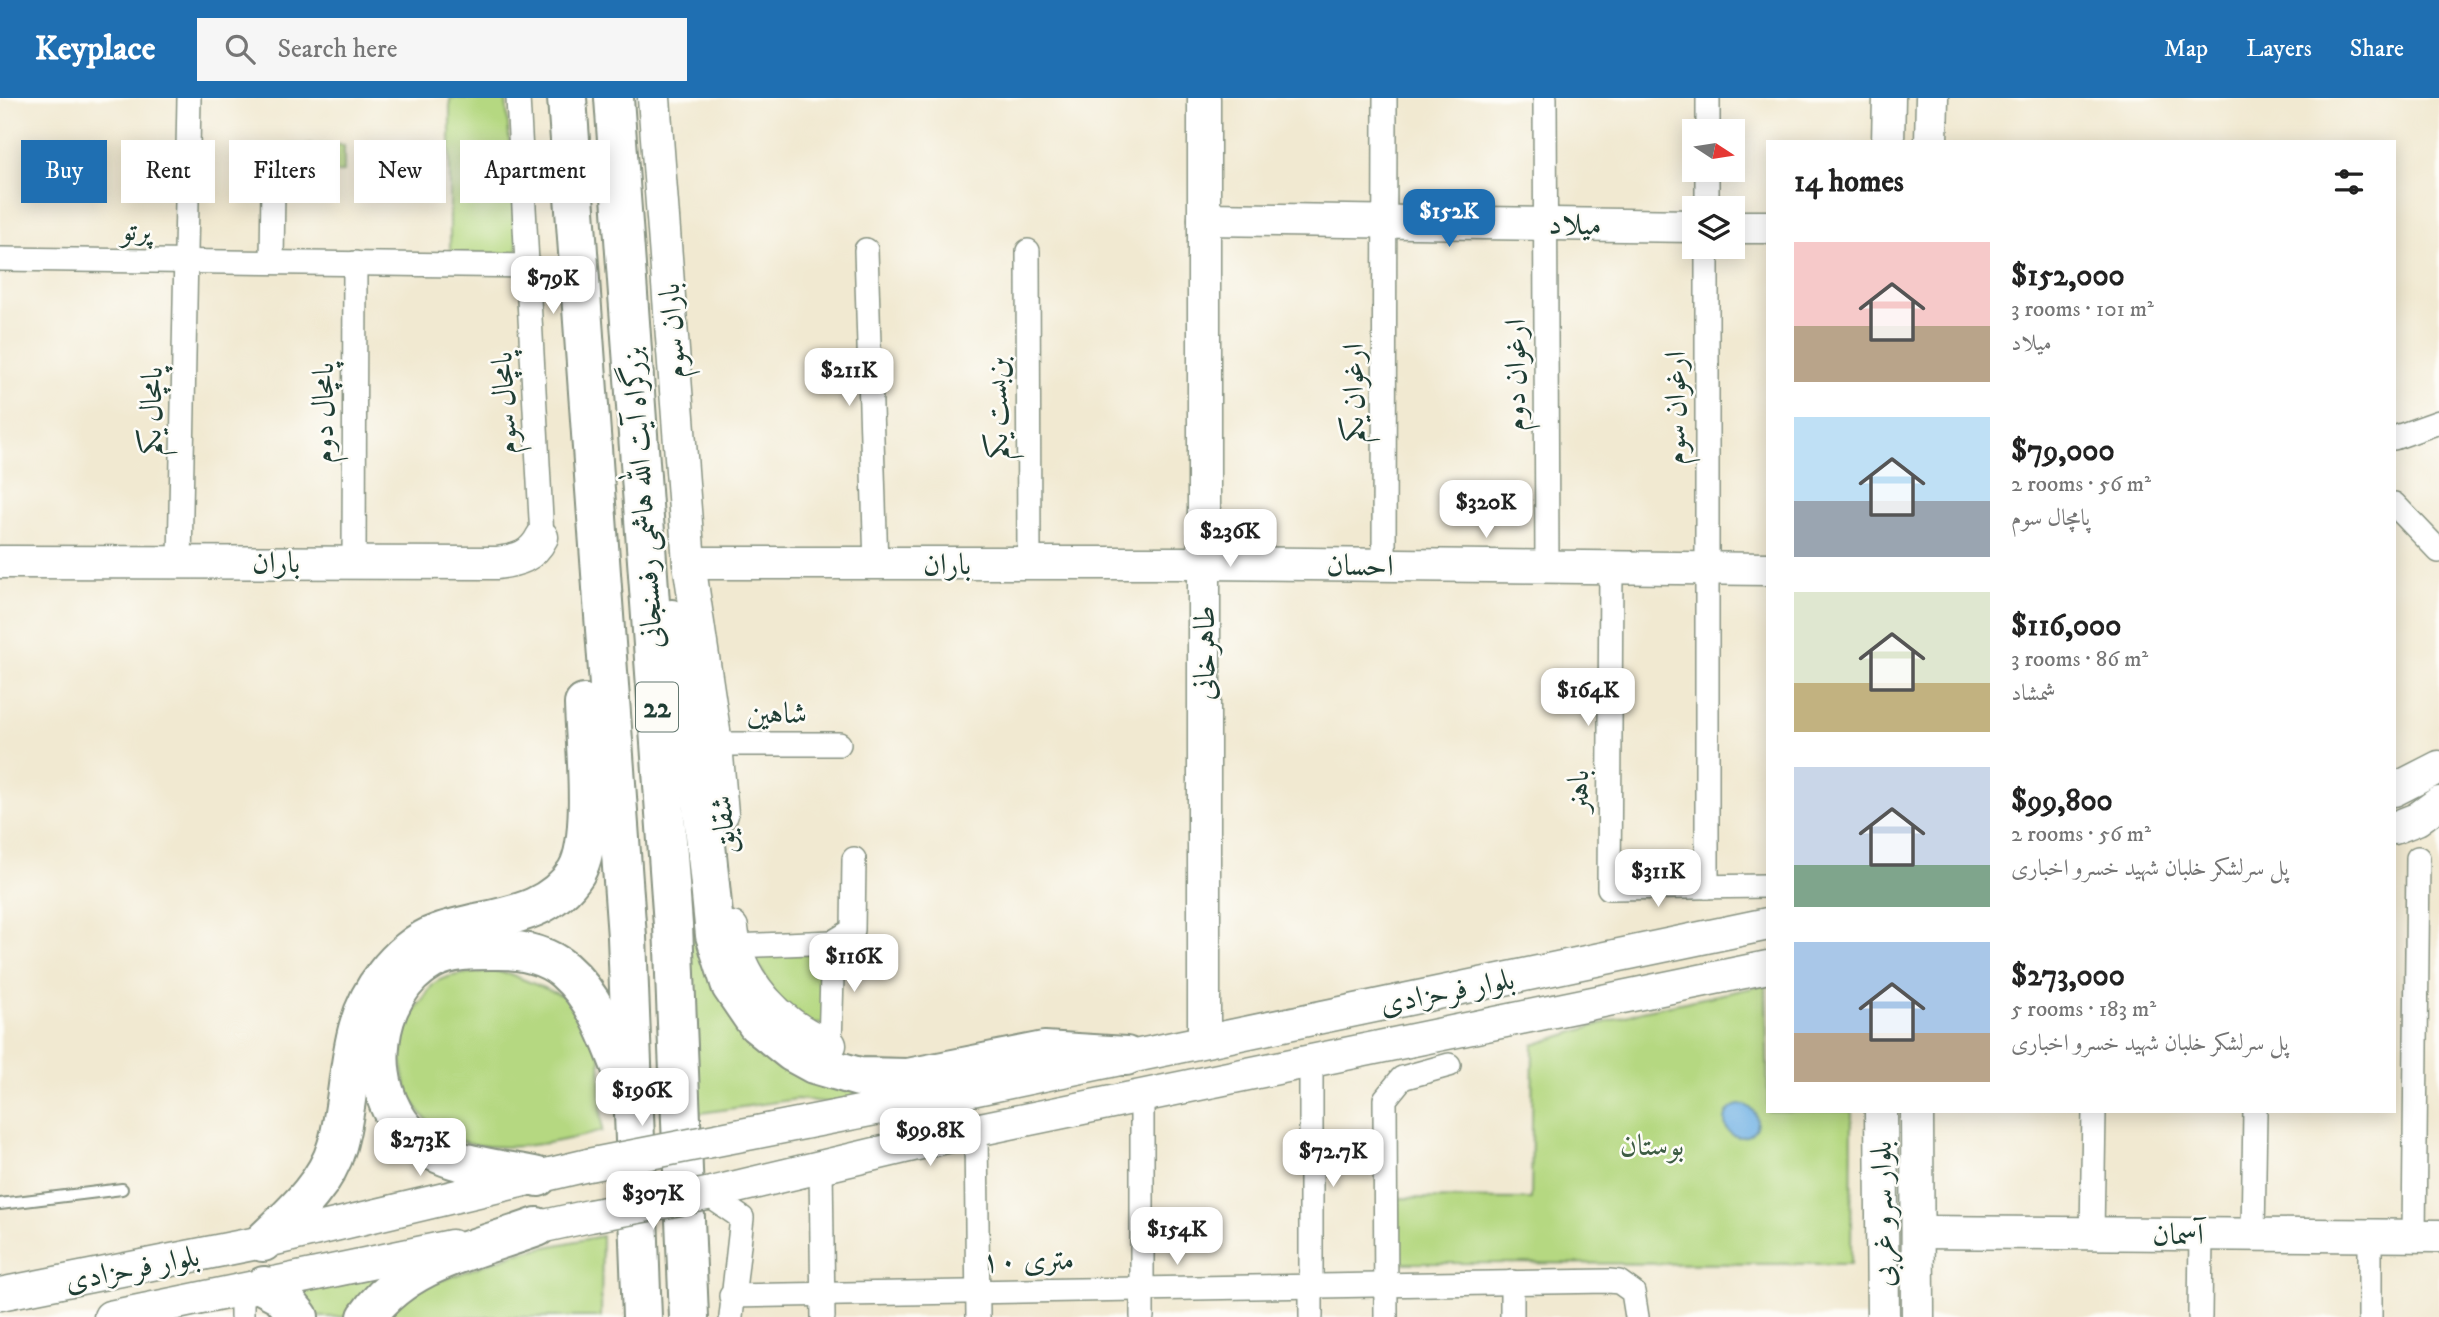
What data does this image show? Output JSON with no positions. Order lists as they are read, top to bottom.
{
  "streets": {
    "highway": ["بزرگراه آیت الله هاشمی رفسنجانی", "22"],
    "street": [
      "میلاد",
      "پرتو",
      "باران سوم",
      "ارغوان دوم",
      "ارغوان یکم",
      "پامچال سوم",
      "بن‌بست یکم",
      "ارغوان سوم",
      "پامچال یکم",
      "پامچال دوم",
      "باران",
      "احسان",
      "طاهرخانی",
      "شاهین",
      "باهنر",
      "شقایق",
      "بلوار فرحزادی",
      "بلوار سرو غربی",
      "آسمان",
      "۱۰ متری"
    ]
  },
  "crossings": [
    ["میلاد", "ارغوان دوم"],
    ["میلاد", "ارغوان یکم"],
    ["میلاد", "طاهرخانی"],
    ["پرتو", "پامچال سوم"],
    ["پرتو", "پامچال یکم"],
    ["پرتو", "پامچال دوم"],
    ["باران سوم", "باران"],
    ["باران سوم", "شقایق"],
    ["ارغوان دوم", "احسان"],
    ["ارغوان یکم", "احسان"],
    ["پامچال سوم", "باران"],
    ["بن‌بست یکم", "باران"],
    ["ارغوان سوم", "احسان"],
    ["ارغوان سوم", "باهنر"],
    ["پامچال یکم", "باران"],
    ["پامچال دوم", "باران"],
    ["باران", "احسان"],
    ["باران", "طاهرخانی"],
    ["باران", "شقایق"],
    ["احسان", "طاهرخانی"],
    ["احسان", "باهنر"],
    ["طاهرخانی", "بلوار فرحزادی"],
    ["شاهین", "شقایق"],
    ["بلوار سرو غربی", "آسمان"]
  ],
  "parks": ["بوستان"],
  "north": "right",
  "page": {
    "header": "Keyplace",
    "search": "Search here",
    "nav": ["Map", "Layers", "Share"],
    "chip": [
      "Buy",
      "Rent",
      "Filters",
      "New",
      "Apartment"
    ],
    "heading": "14 homes",
    "price": [
      "$152K",
      "$79K",
      "$211K",
      "$320K",
      "$236K",
      "$164K",
      "$311K",
      "$116K",
      "$196K",
      "$99.8K",
      "$273K",
      "$72.7K",
      "$307K",
      "$154K"
    ],
    "list": [
      {
        "name": "$152,000",
        "note": "3 rooms · 101 m² · میلاد"
      },
      {
        "name": "$79,000",
        "note": "2 rooms · 56 m² · پامچال سوم"
      },
      {
        "name": "$116,000",
        "note": "3 rooms · 86 m² · شمشاد"
      },
      {
        "name": "$99,800",
        "note": "2 rooms · 56 m² · پل سرلشکر خلبان شهید خسرو اخباری"
      },
      {
        "name": "$273,000",
        "note": "5 rooms · 183 m² · پل سرلشکر خلبان شهید خسرو اخباری"
      }
    ]
  }
}
